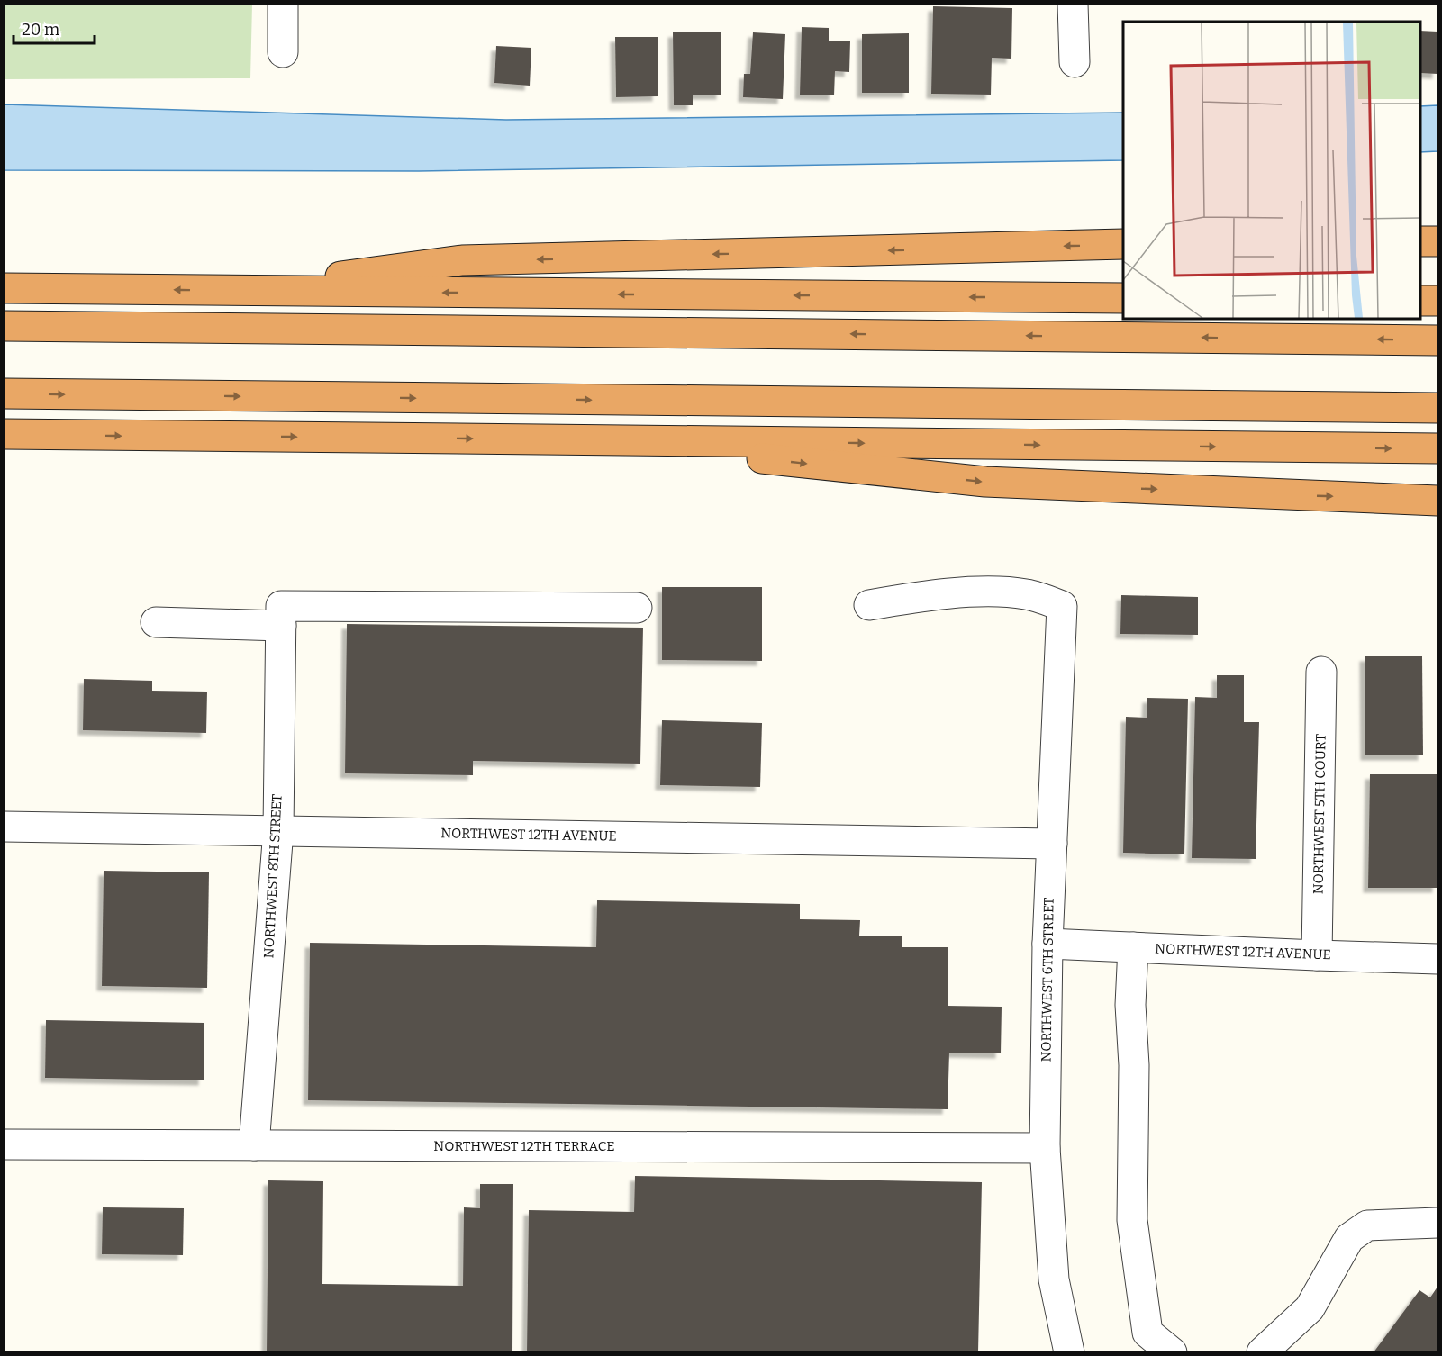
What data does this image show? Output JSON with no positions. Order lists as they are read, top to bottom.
{
  "streets": {
    "street": [
      "NORTHWEST 5TH COURT",
      "NORTHWEST 12TH AVENUE",
      "NORTHWEST 8TH STREET",
      "NORTHWEST 6TH STREET",
      "NORTHWEST 12TH TERRACE"
    ]
  },
  "crossings": [
    ["NORTHWEST 5TH COURT", "NORTHWEST 12TH AVENUE"],
    ["NORTHWEST 12TH AVENUE", "NORTHWEST 8TH STREET"],
    ["NORTHWEST 12TH AVENUE", "NORTHWEST 6TH STREET"],
    ["NORTHWEST 8TH STREET", "NORTHWEST 12TH TERRACE"],
    ["NORTHWEST 6TH STREET", "NORTHWEST 12TH TERRACE"]
  ],
  "scale_bar": "20 m"
}
